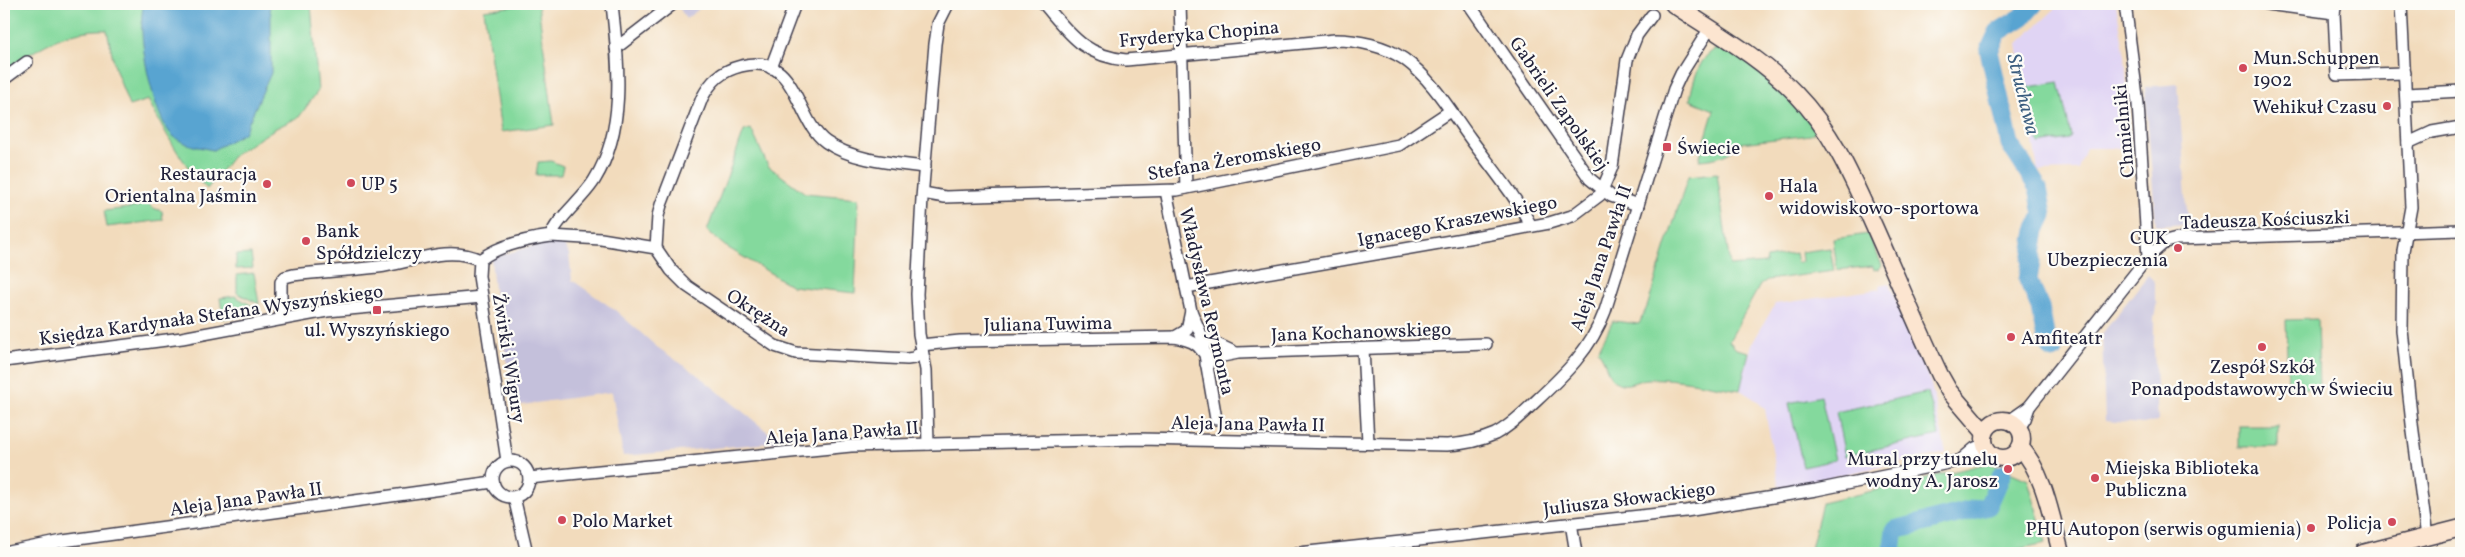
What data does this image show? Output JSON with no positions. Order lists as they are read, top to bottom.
{
  "streets": {
    "street": [
      "Fryderyka Chopina",
      "Gabrieli Zapolskiej",
      "Chmielniki",
      "Stefana Żeromskiego",
      "Tadeusza Kościuszki",
      "Ignacego Kraszewskiego",
      "Aleja Jana Pawła II",
      "Władysława Reymonta",
      "Okrężna",
      "Księdza Kardynała Stefana Wyszyńskiego",
      "Juliana Tuwima",
      "Jana Kochanowskiego",
      "Żwirki i Wigury",
      "Juliusza Słowackiego"
    ]
  },
  "crossings": [
    ["Fryderyka Chopina", "Stefana Żeromskiego"],
    ["Fryderyka Chopina", "Ignacego Kraszewskiego"],
    ["Gabrieli Zapolskiej", "Ignacego Kraszewskiego"],
    ["Gabrieli Zapolskiej", "Aleja Jana Pawła II"],
    ["Chmielniki", "Tadeusza Kościuszki"],
    ["Stefana Żeromskiego", "Władysława Reymonta"],
    ["Tadeusza Kościuszki", "Juliusza Słowackiego"],
    ["Ignacego Kraszewskiego", "Władysława Reymonta"],
    ["Aleja Jana Pawła II", "Żwirki i Wigury"],
    ["Władysława Reymonta", "Juliana Tuwima"],
    ["Władysława Reymonta", "Jana Kochanowskiego"],
    ["Okrężna", "Juliana Tuwima"],
    ["Księdza Kardynała Stefana Wyszyńskiego", "Żwirki i Wigury"]
  ],
  "water": ["Struchawa"],
  "places": {
    "other": [
      "Mun.Schuppen 1902",
      "Wehikuł Czasu",
      "UP 5",
      "Restauracja Orientalna Jaśmin",
      "Hala widowiskowo-sportowa",
      "Bank Spółdzielczy",
      "CUK Ubezpieczenia",
      "Amfiteatr",
      "Zespół Szkół Ponadpodstawowych w Świeciu",
      "Mural przy tunelu wodny A. Jarosz",
      "Miejska Biblioteka Publiczna",
      "Polo Market",
      "Policja",
      "PHU Autopon (serwis ogumienia)"
    ],
    "transit": ["Świecie", "ul. Wyszyńskiego"]
  }
}
